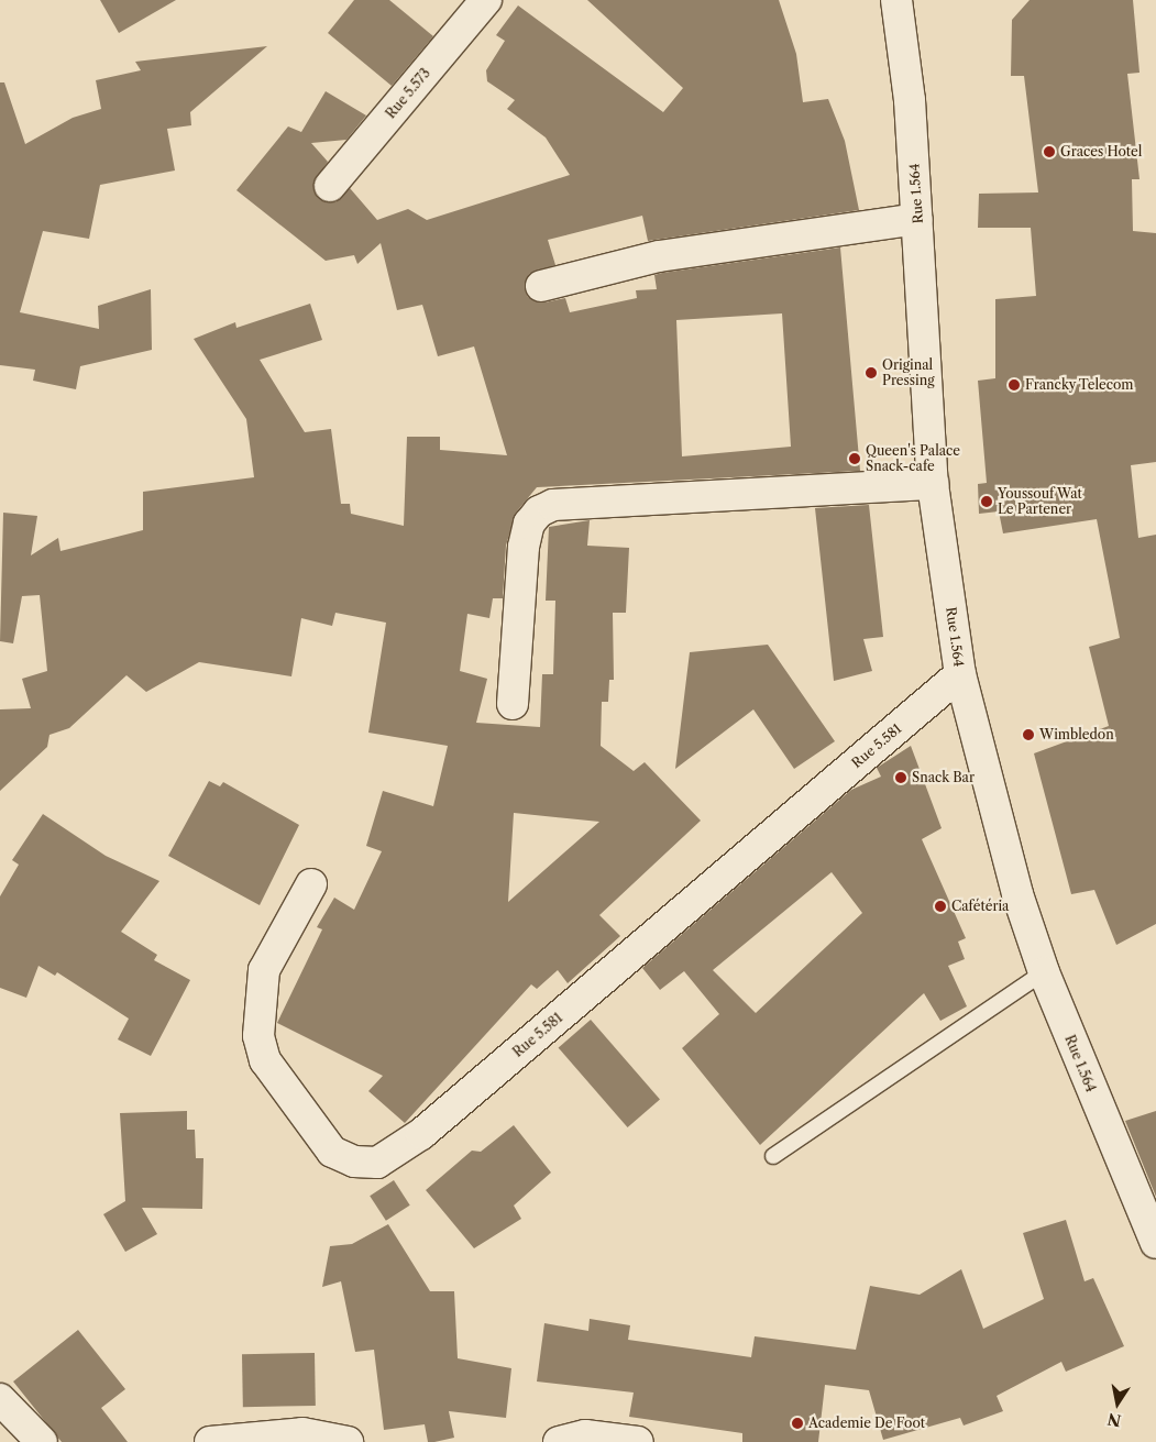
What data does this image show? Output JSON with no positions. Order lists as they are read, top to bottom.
{
  "streets": {
    "street": ["Rue 5.573", "Rue 1.564", "Rue 5.581"]
  },
  "crossings": [
    ["Rue 1.564", "Rue 5.581"]
  ],
  "places": [
    "Graces Hotel",
    "Original Pressing",
    "Francky Telecom",
    "Queen's Palace Snack-cafe",
    "Youssouf Wat Le Partener",
    "Wimbledon",
    "Snack Bar",
    "Cafétéria",
    "Academie De Foot"
  ],
  "north": "bottom"
}
